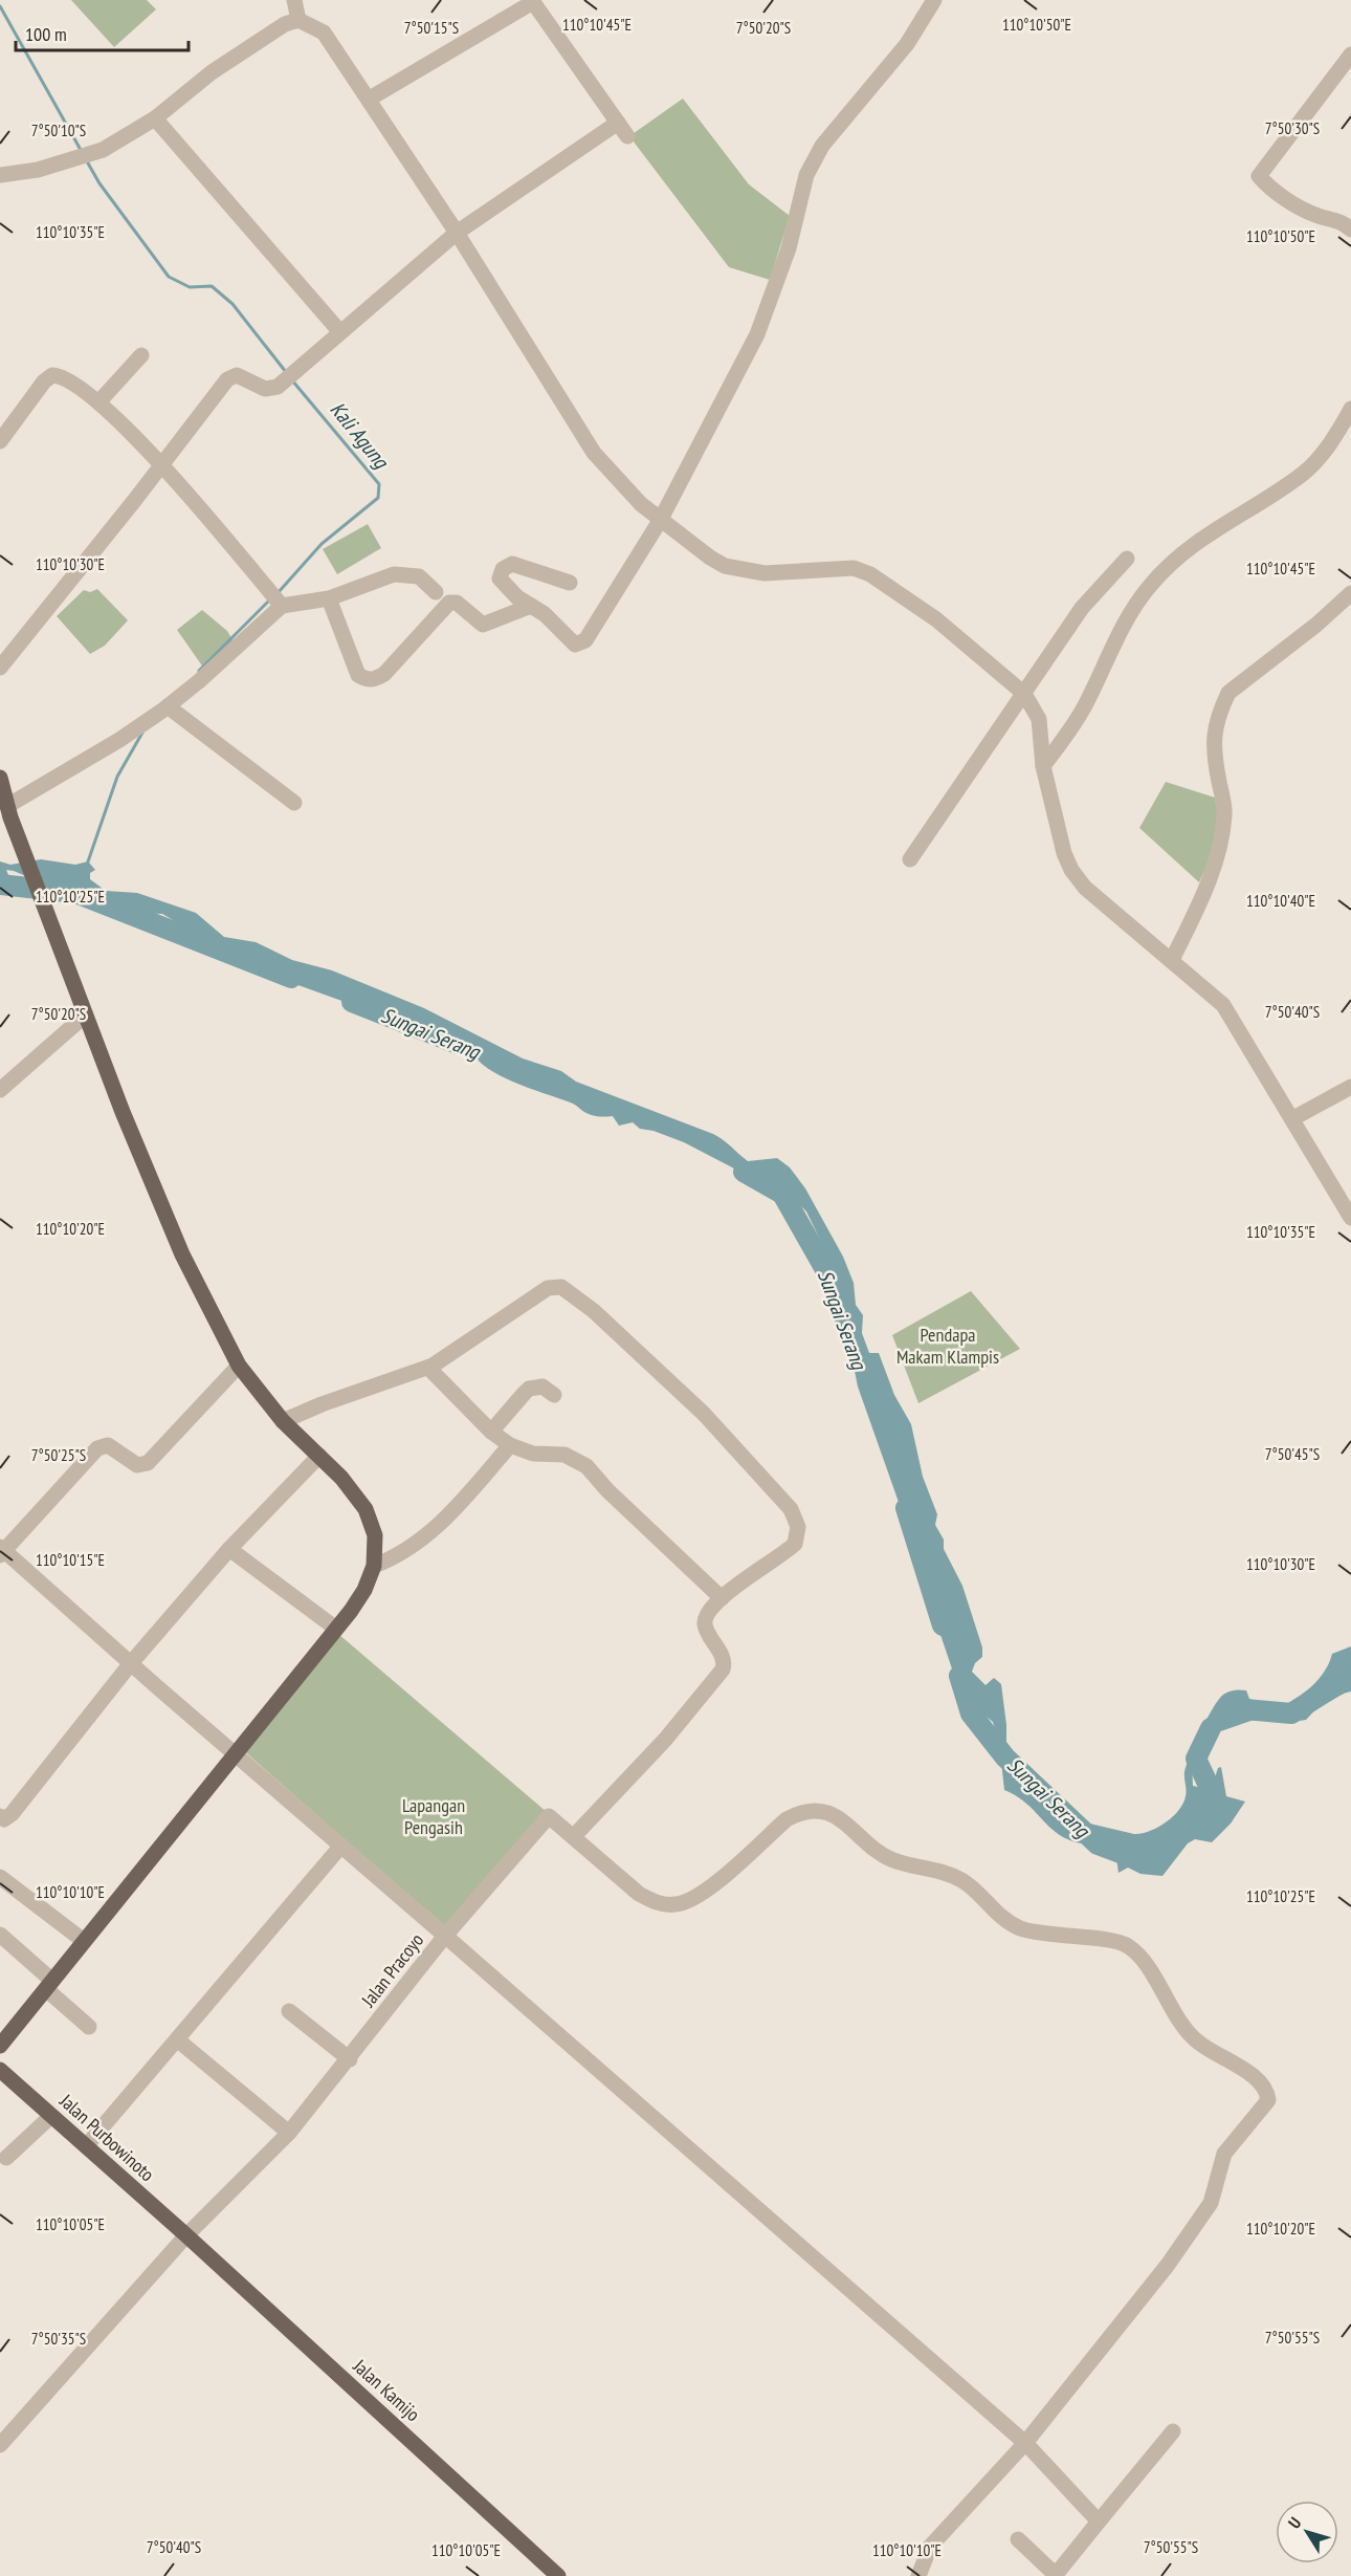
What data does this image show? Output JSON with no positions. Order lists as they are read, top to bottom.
{
  "streets": {
    "main road": ["Jalan Purbowinoto", "Jalan Kamijo"],
    "street": ["Jalan Pracoyo"]
  },
  "crossings": [
    ["Jalan Pracoyo", "Jalan Purbowinoto"],
    ["Jalan Pracoyo", "Jalan Kamijo"],
    ["Jalan Purbowinoto", "Jalan Kamijo"]
  ],
  "water": ["Kali Agung", "Sungai Serang"],
  "parks": ["Pendapa Makam Klampis", "Lapangan Pengasih"],
  "scale_bar": "100 m",
  "north": "top left",
  "coordinates": [
    "110°10'45\"E",
    "110°10'50\"E",
    "7°50'15\"S",
    "7°50'20\"S",
    "7°50'30\"S",
    "7°50'10\"S",
    "110°10'35\"E",
    "110°10'30\"E",
    "110°10'25\"E",
    "110°10'40\"E",
    "7°50'40\"S",
    "110°10'20\"E",
    "7°50'45\"S",
    "7°50'25\"S",
    "110°10'15\"E",
    "110°10'10\"E",
    "110°10'05\"E",
    "7°50'55\"S",
    "7°50'35\"S"
  ]
}
